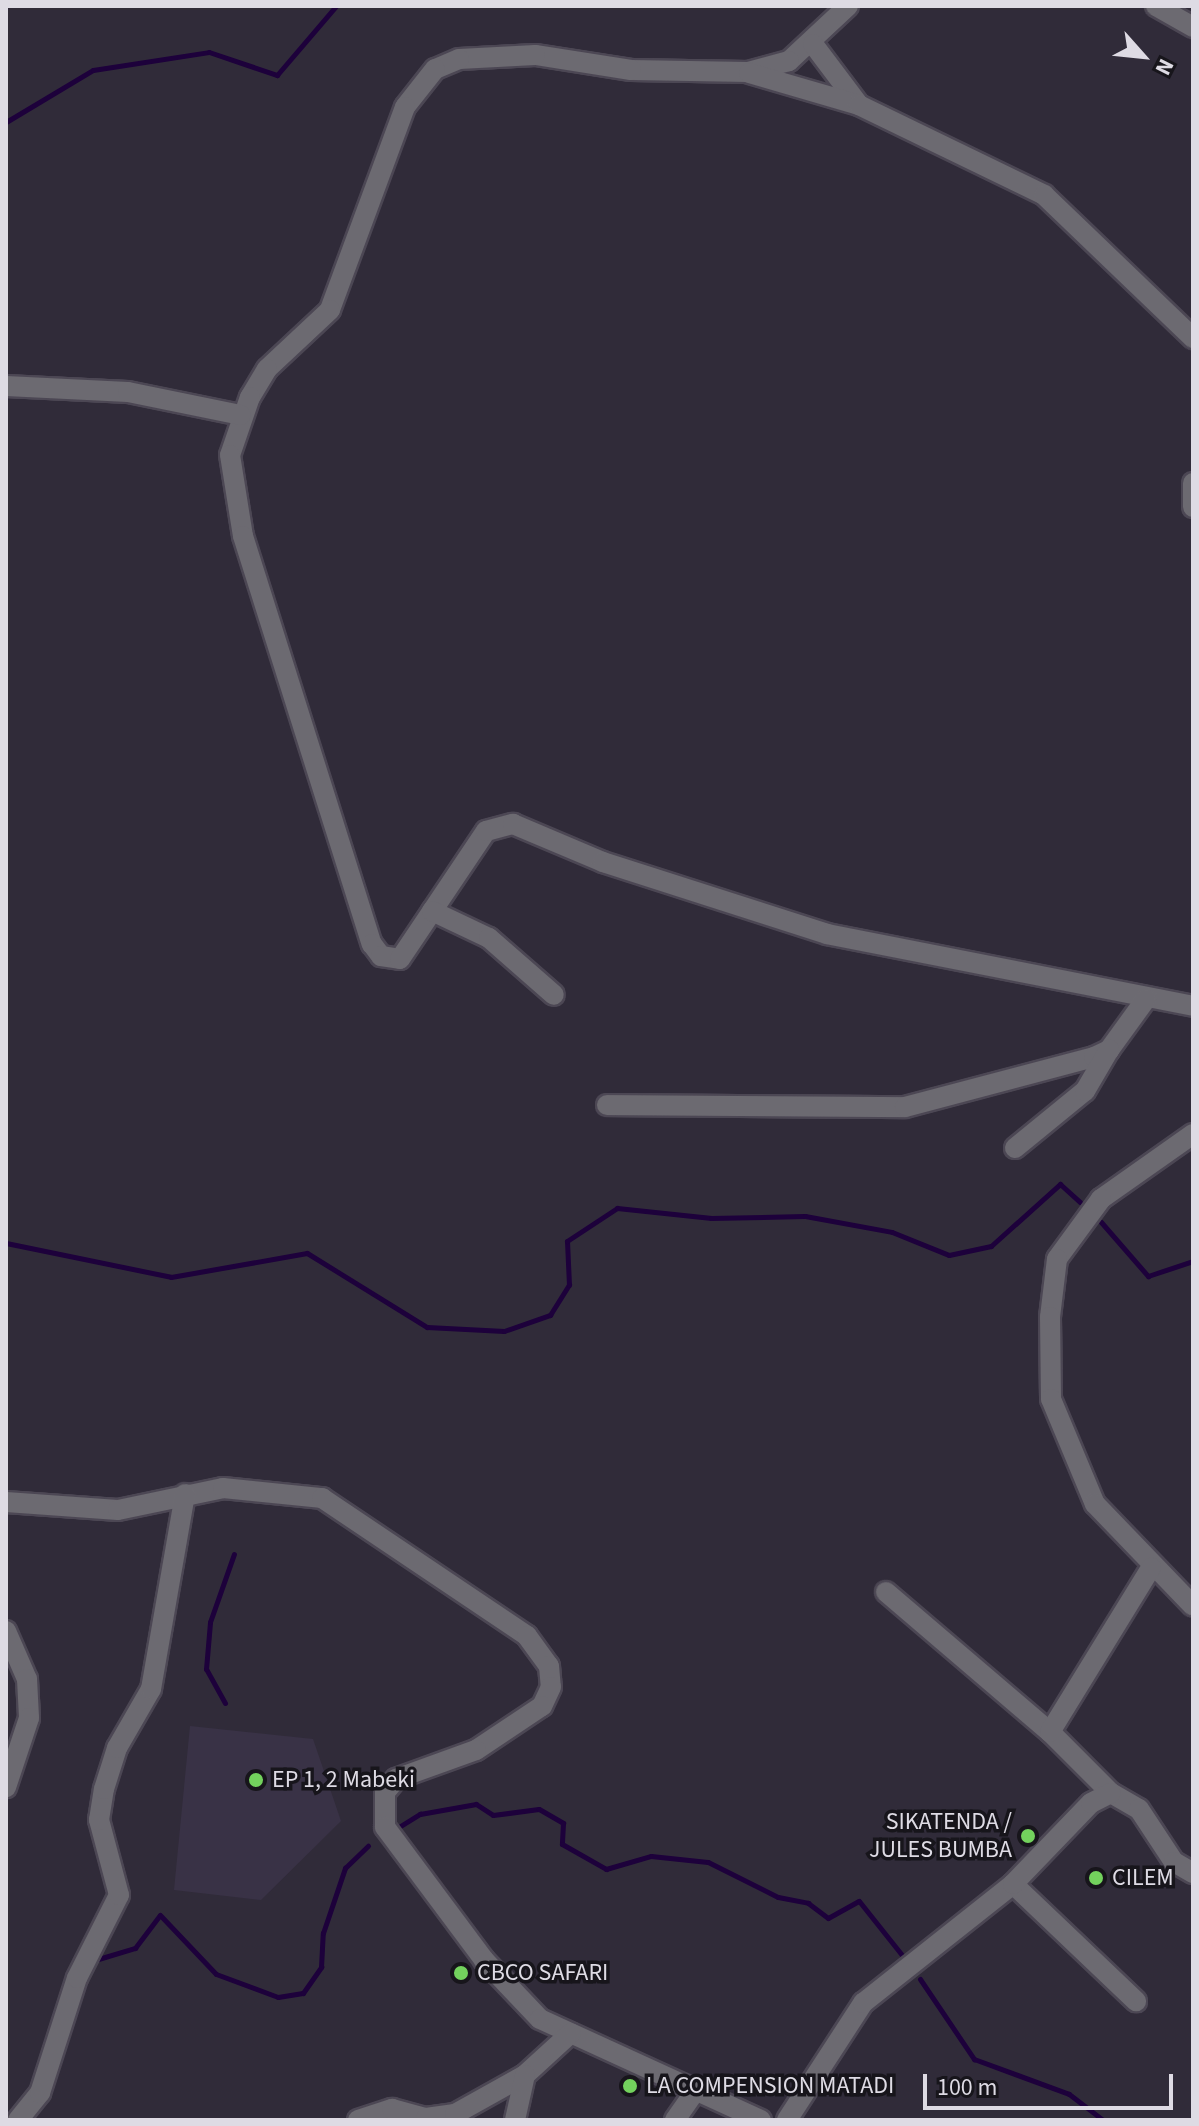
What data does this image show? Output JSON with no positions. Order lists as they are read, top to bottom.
{
  "places": [
    "EP 1, 2 Mabeki",
    "SIKATENDA / JULES BUMBA",
    "CILEM",
    "CBCO SAFARI",
    "LA COMPENSION MATADI"
  ],
  "scale_bar": "100 m",
  "north": "bottom right"
}
